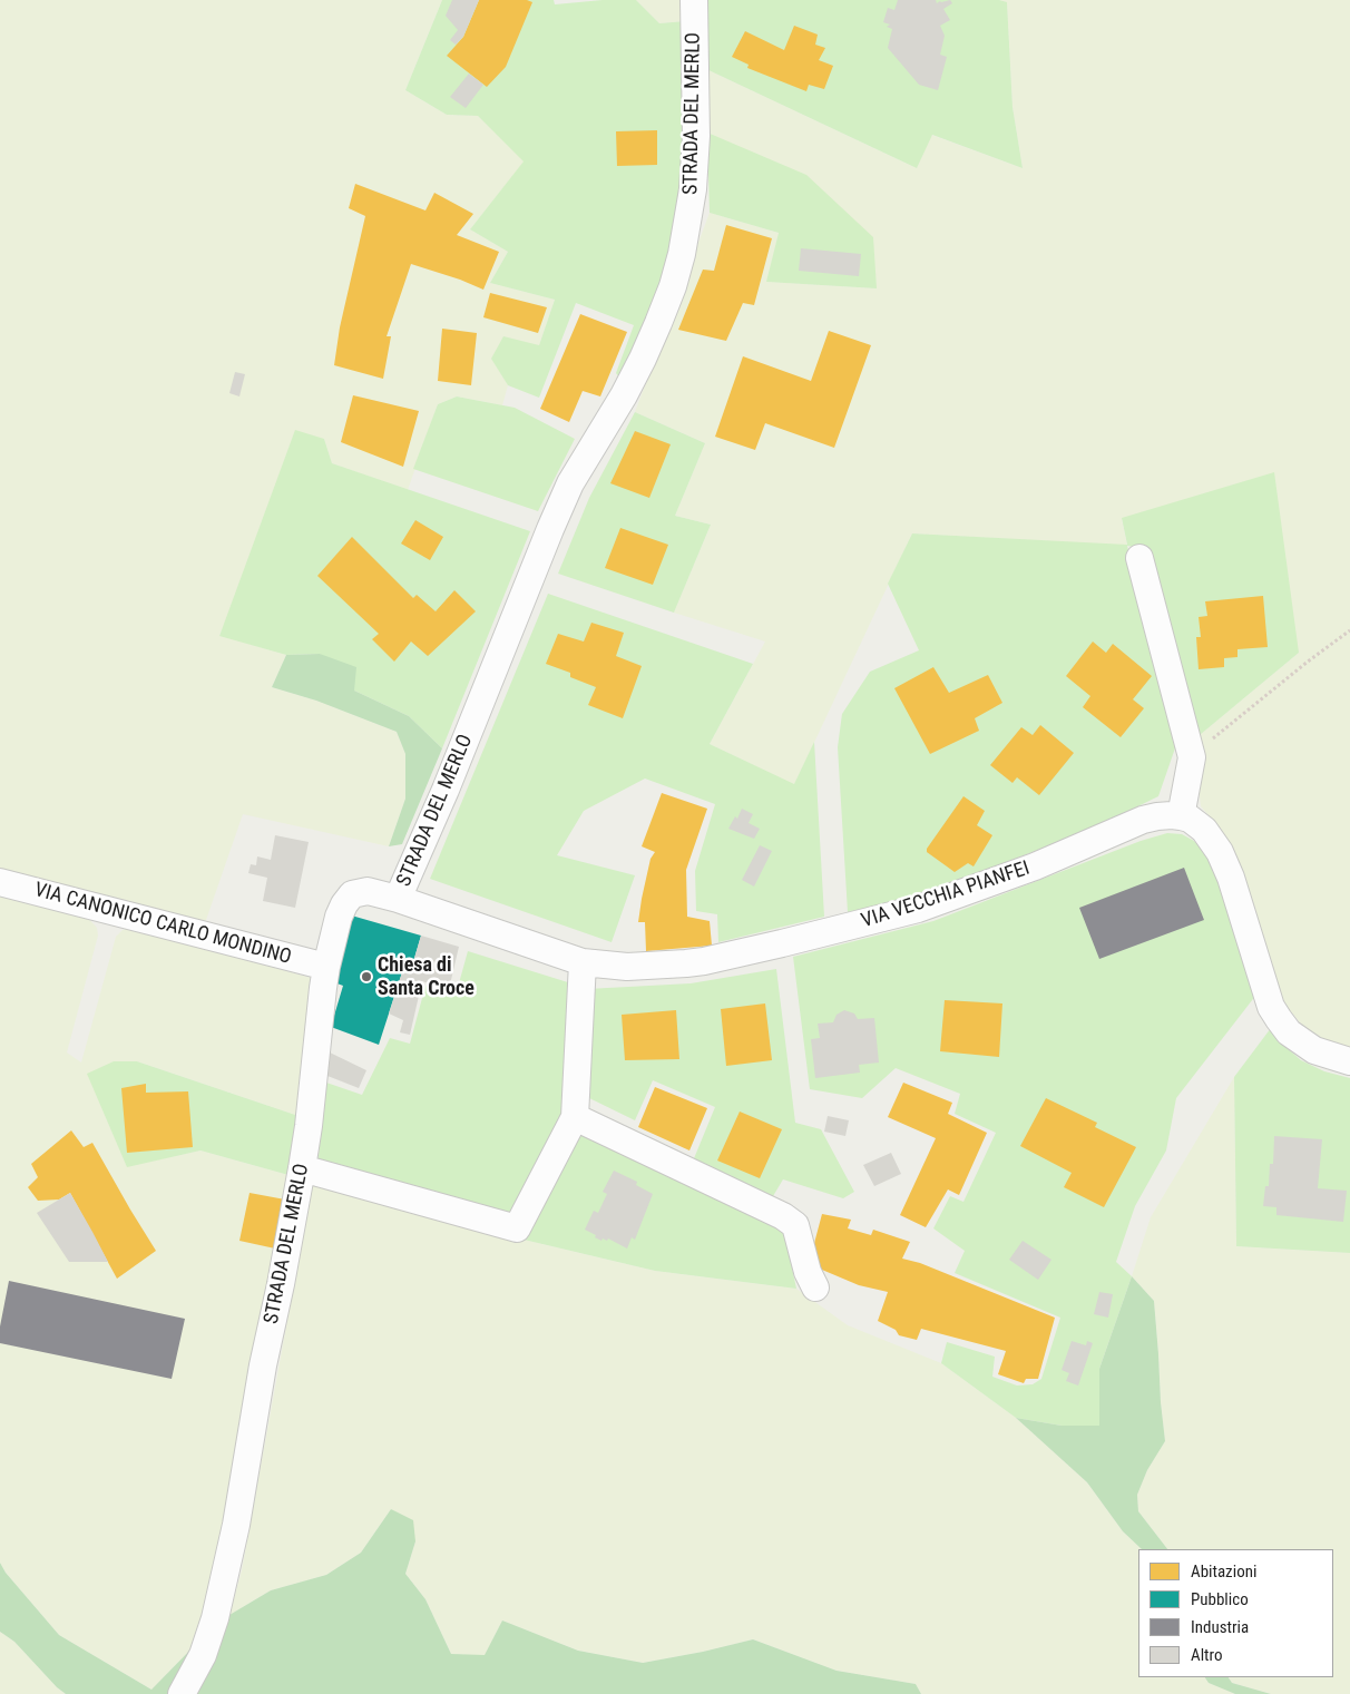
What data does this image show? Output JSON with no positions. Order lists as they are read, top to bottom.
{
  "streets": {
    "street": ["STRADA DEL MERLO", "VIA VECCHIA PIANFEI", "VIA CANONICO CARLO MONDINO"]
  },
  "crossings": [
    ["STRADA DEL MERLO", "VIA VECCHIA PIANFEI"],
    ["STRADA DEL MERLO", "VIA CANONICO CARLO MONDINO"]
  ],
  "places": ["Chiesa di Santa Croce"],
  "legend": [
    "Abitazioni",
    "Pubblico",
    "Industria",
    "Altro"
  ]
}
